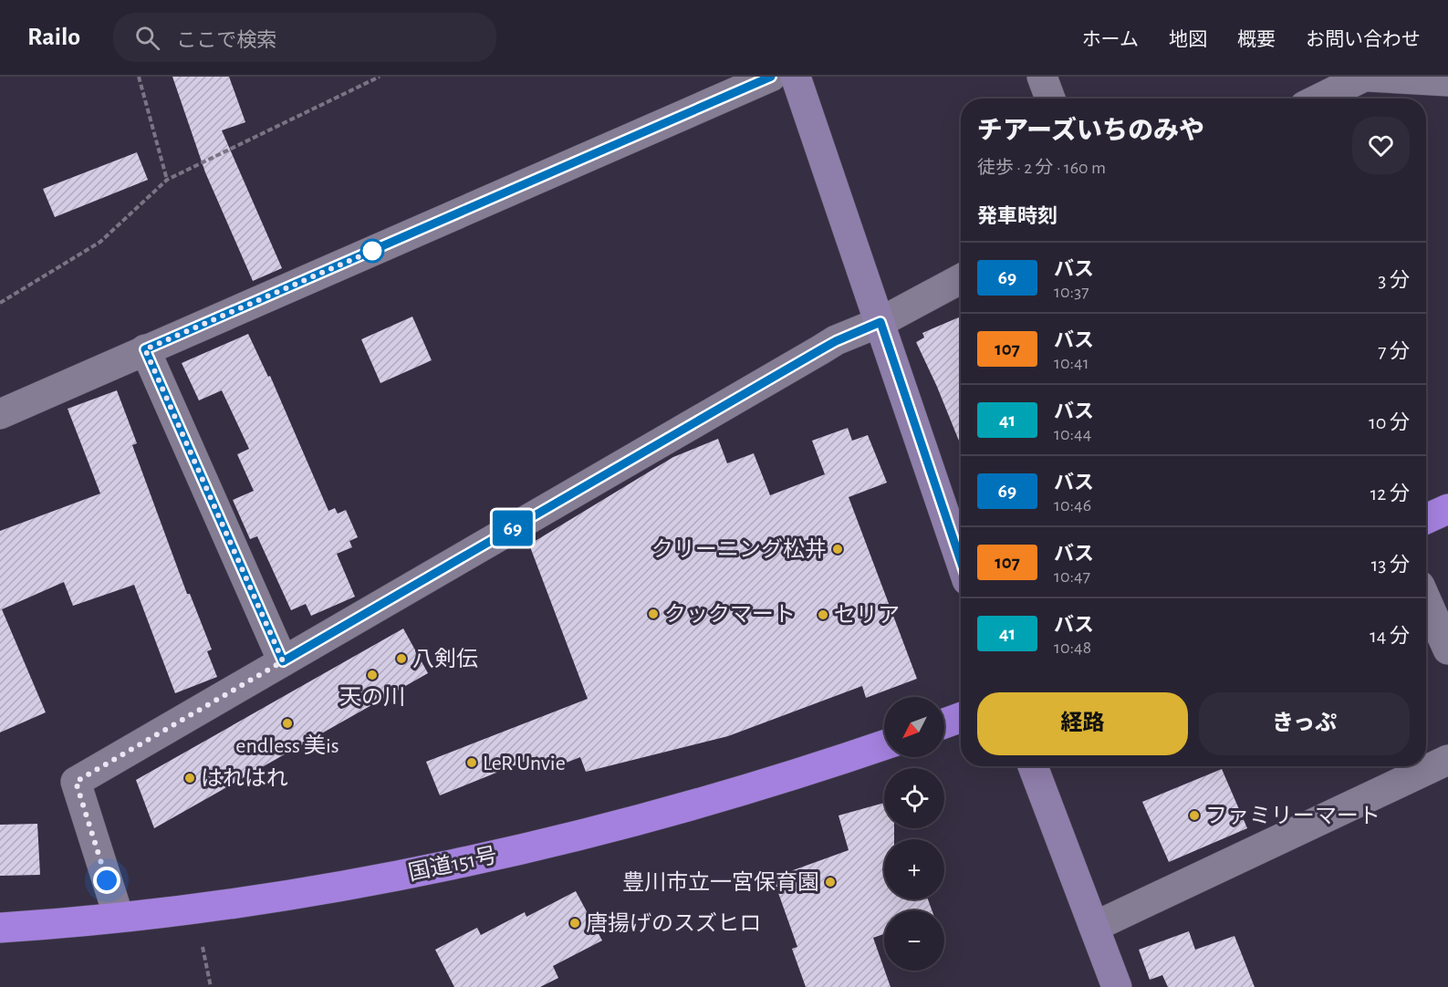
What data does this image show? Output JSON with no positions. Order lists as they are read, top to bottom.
{
  "streets": {
    "highway": ["国道151号"]
  },
  "places": [
    "クリーニング松井",
    "クックマート",
    "セリア",
    "八剣伝",
    "天の川",
    "endless 美is",
    "LeR Unvie",
    "はれはれ",
    "ファミリーマート",
    "豊川市立一宮保育園",
    "唐揚げのスズヒロ"
  ],
  "lines": ["bus line 69"],
  "north": "bottom left",
  "page": {
    "header": "Railo",
    "search": "ここで検索",
    "nav": [
      "ホーム",
      "地図",
      "概要",
      "お問い合わせ"
    ],
    "on_map": "69",
    "heading": [
      ["チアーズいちのみや", "徒歩 · 2 分 · 160 m"],
      "発車時刻"
    ],
    "list": [
      {
        "mark": "69",
        "name": "バス",
        "note": "10:37",
        "value": "3 分"
      },
      {
        "mark": "107",
        "name": "バス",
        "note": "10:41",
        "value": "7 分"
      },
      {
        "mark": "41",
        "name": "バス",
        "note": "10:44",
        "value": "10 分"
      },
      {
        "mark": "69",
        "name": "バス",
        "note": "10:46",
        "value": "12 分"
      },
      {
        "mark": "107",
        "name": "バス",
        "note": "10:47",
        "value": "13 分"
      },
      {
        "mark": "41",
        "name": "バス",
        "note": "10:48",
        "value": "14 分"
      }
    ],
    "buttons": ["経路", "きっぷ"],
    "map_buttons": ["+", "−"]
  }
}
